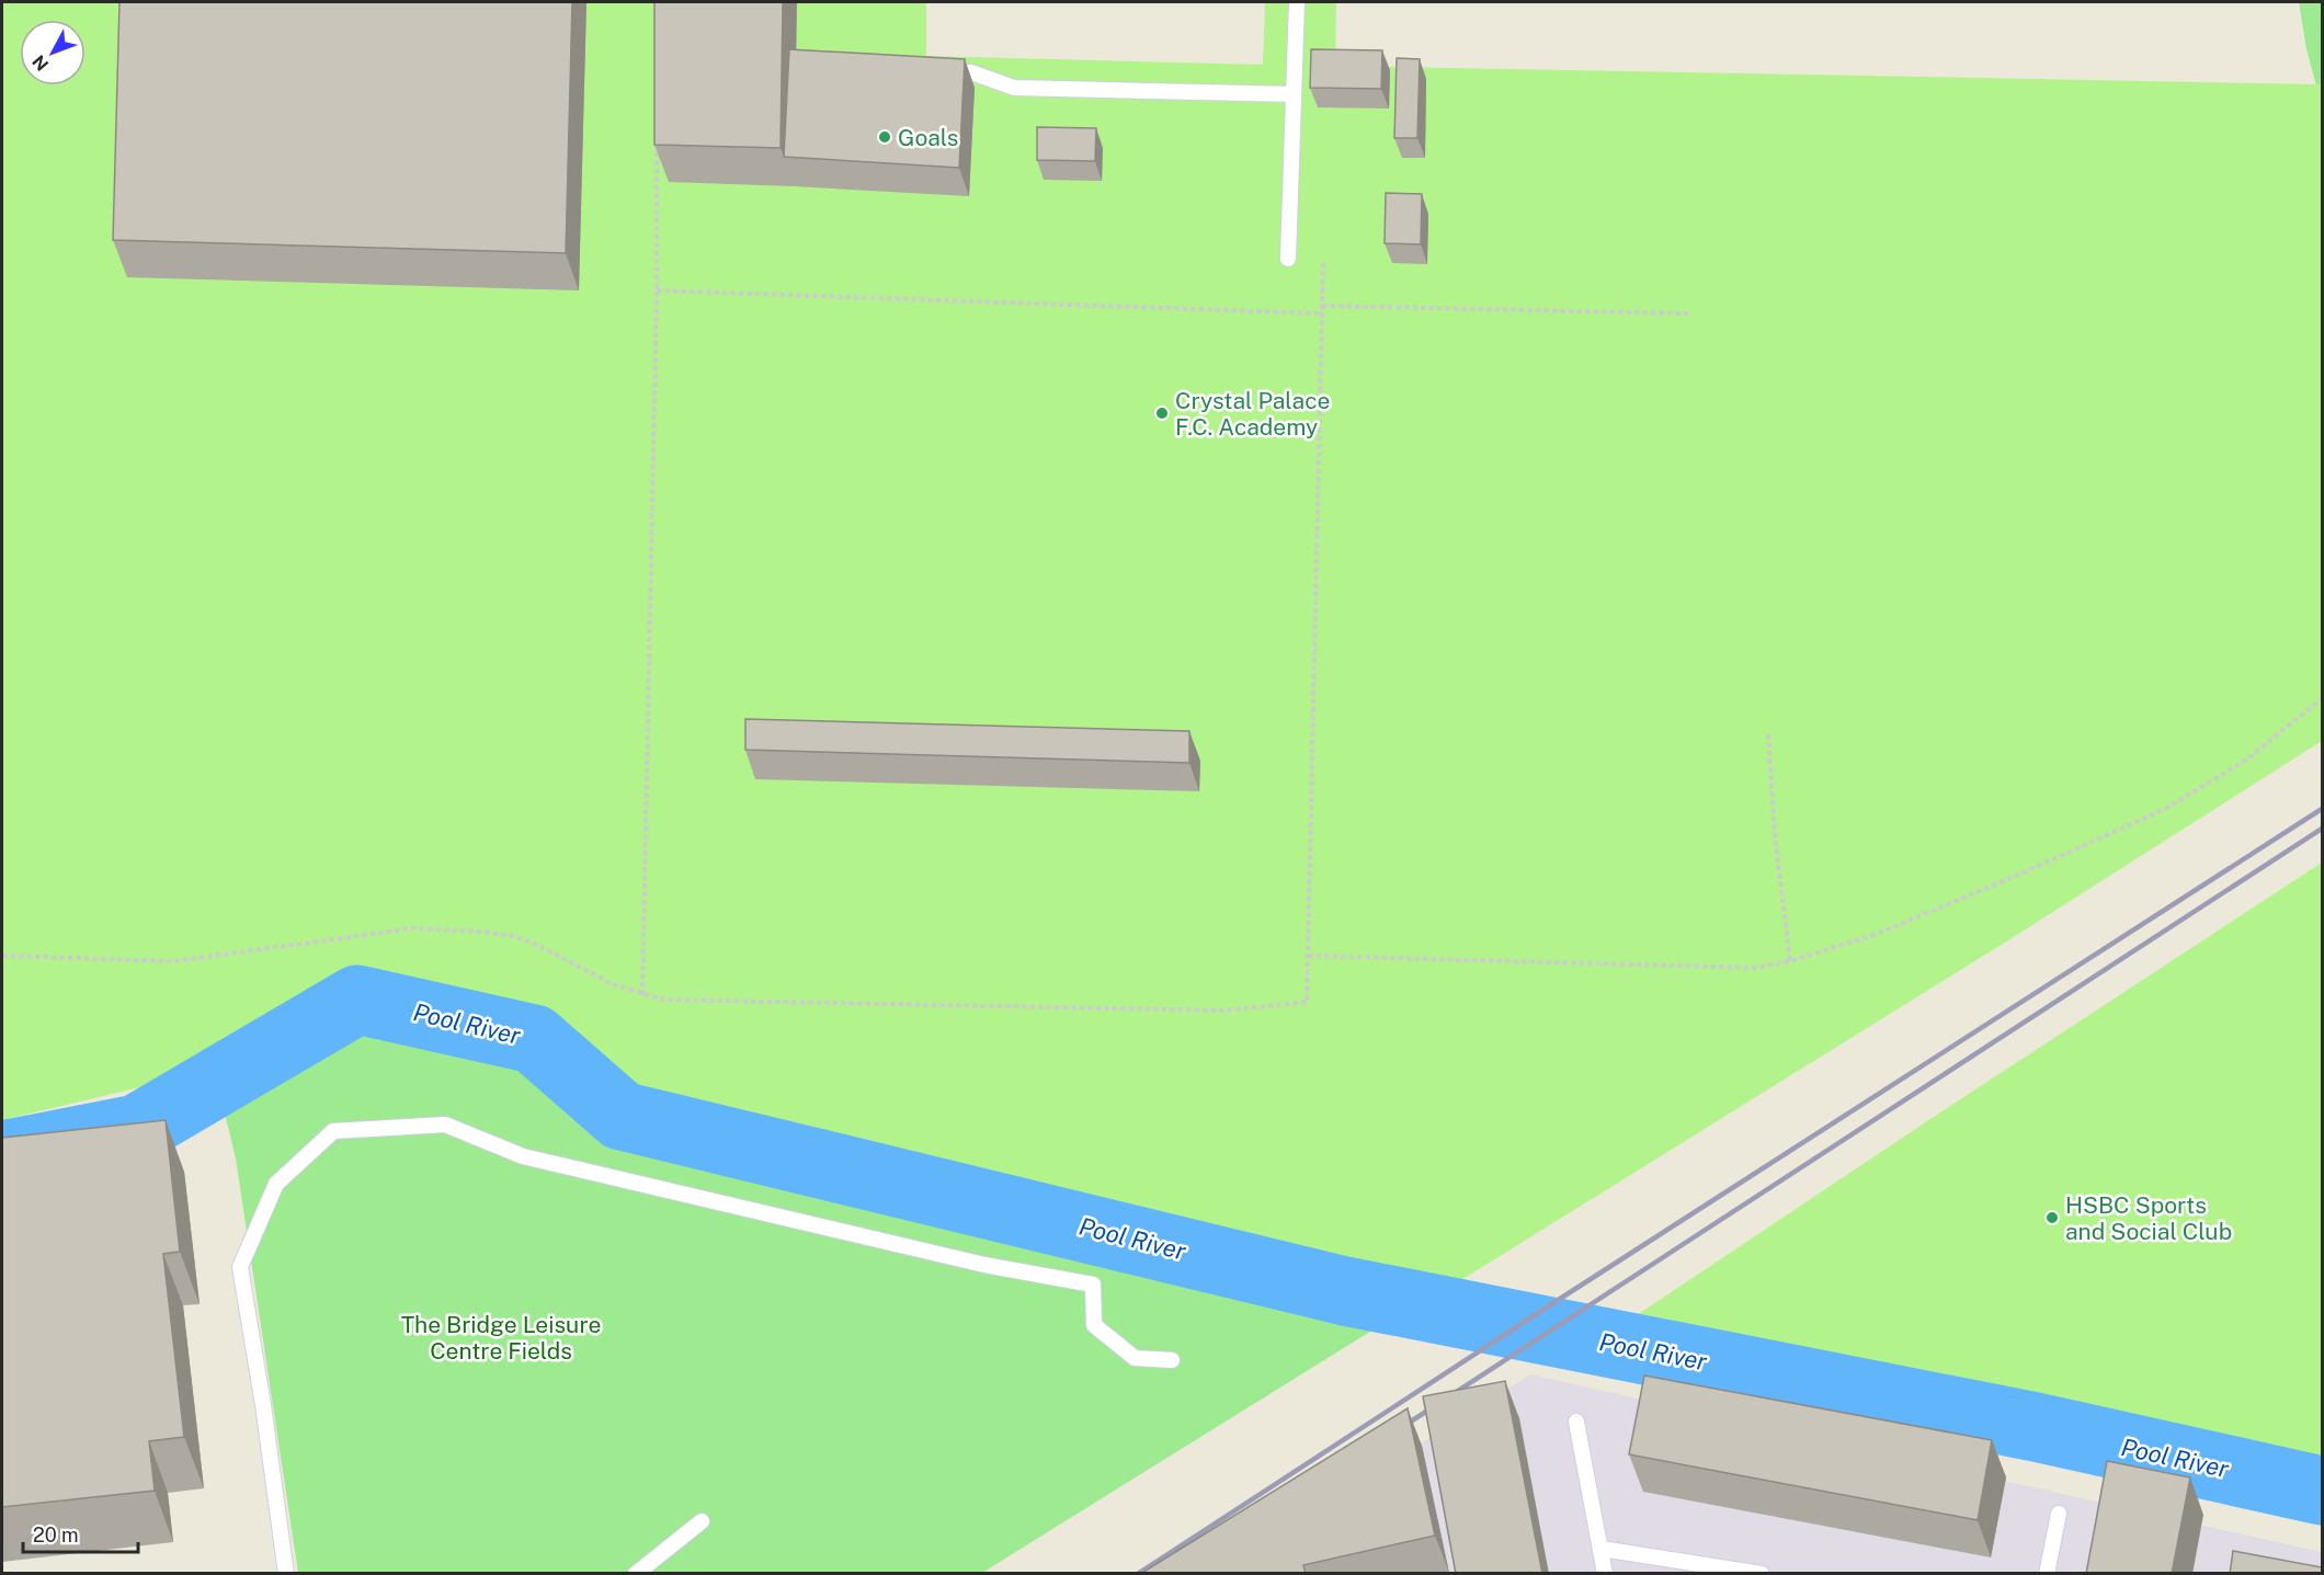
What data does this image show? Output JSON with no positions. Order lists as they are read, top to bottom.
{
  "water": ["Pool River"],
  "parks": ["The Bridge Leisure Centre Fields"],
  "places": ["Goals", "Crystal Palace F.C. Academy", "HSBC Sports and Social Club"],
  "scale_bar": "20 m",
  "north": "bottom left"
}
